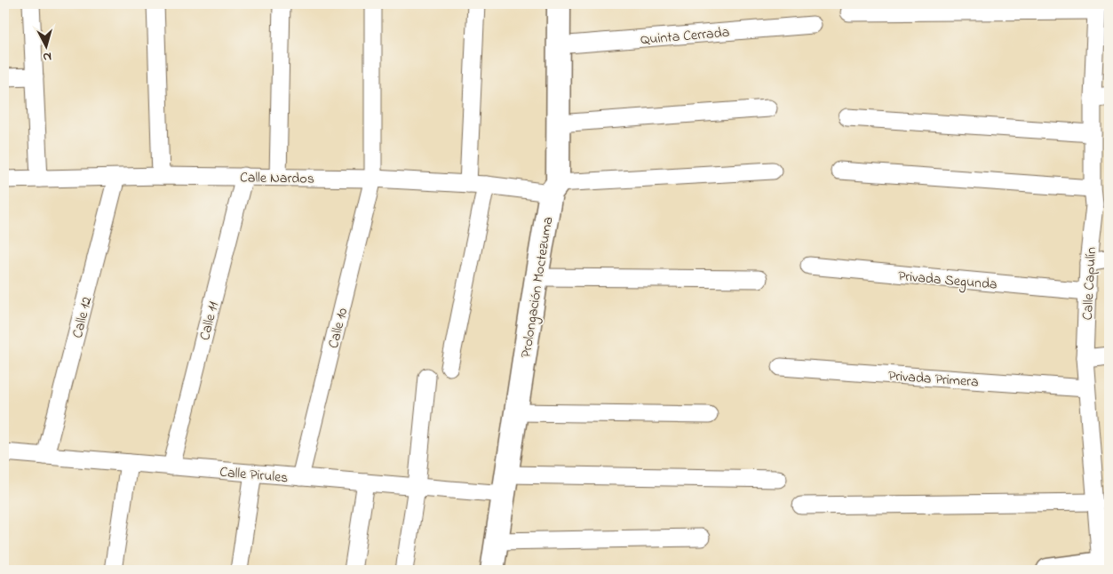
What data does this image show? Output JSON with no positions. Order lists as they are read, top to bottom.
{
  "streets": {
    "main road": ["Prolongación Moctezuma"],
    "street": [
      "Quinta Cerrada",
      "Calle Nardos",
      "Privada Segunda",
      "Calle Capulín",
      "Calle 12",
      "Calle 11",
      "Calle 10",
      "Privada Primera",
      "Calle Pirules"
    ]
  },
  "crossings": [
    ["Quinta Cerrada", "Prolongación Moctezuma"],
    ["Calle Nardos", "Prolongación Moctezuma"],
    ["Calle Nardos", "Calle 12"],
    ["Calle Nardos", "Calle 11"],
    ["Calle Nardos", "Calle 10"],
    ["Privada Segunda", "Calle Capulín"],
    ["Calle Capulín", "Privada Primera"],
    ["Prolongación Moctezuma", "Calle Pirules"],
    ["Calle 12", "Calle Pirules"],
    ["Calle 11", "Calle Pirules"],
    ["Calle 10", "Calle Pirules"]
  ],
  "north": "bottom"
}
